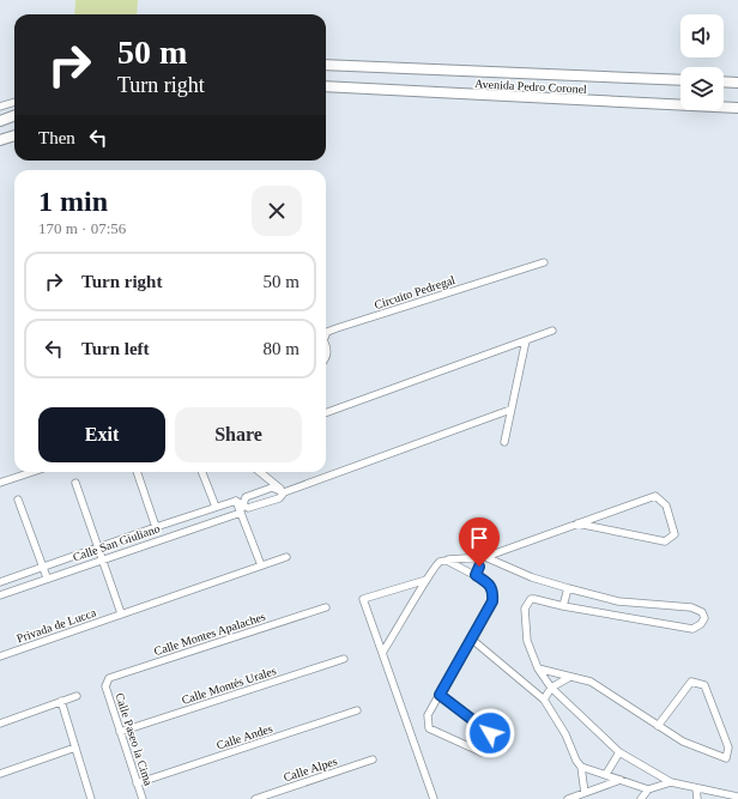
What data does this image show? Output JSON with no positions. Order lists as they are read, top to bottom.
{
  "streets": {
    "main road": ["Avenida Pedro Coronel"],
    "street": [
      "Circuito Pedregal",
      "Calle San Giuliano",
      "Privada de Lucca",
      "Calle Montes Apalaches",
      "Calle Montés Urales",
      "Calle Andes",
      "Calle Paseo la Cima",
      "Calle Alpes"
    ]
  },
  "crossings": [
    ["Calle Montes Apalaches", "Calle Paseo la Cima"],
    ["Calle Montés Urales", "Calle Paseo la Cima"],
    ["Calle Andes", "Calle Paseo la Cima"]
  ],
  "page": {
    "turn": ["50 m", "Turn right"],
    "then": "Then",
    "heading": ["1 min", "170 m · 07:56"],
    "list": [
      {
        "name": "Turn right",
        "value": "50 m"
      },
      {
        "name": "Turn left",
        "value": "80 m"
      }
    ],
    "buttons": ["Exit", "Share"]
  }
}
